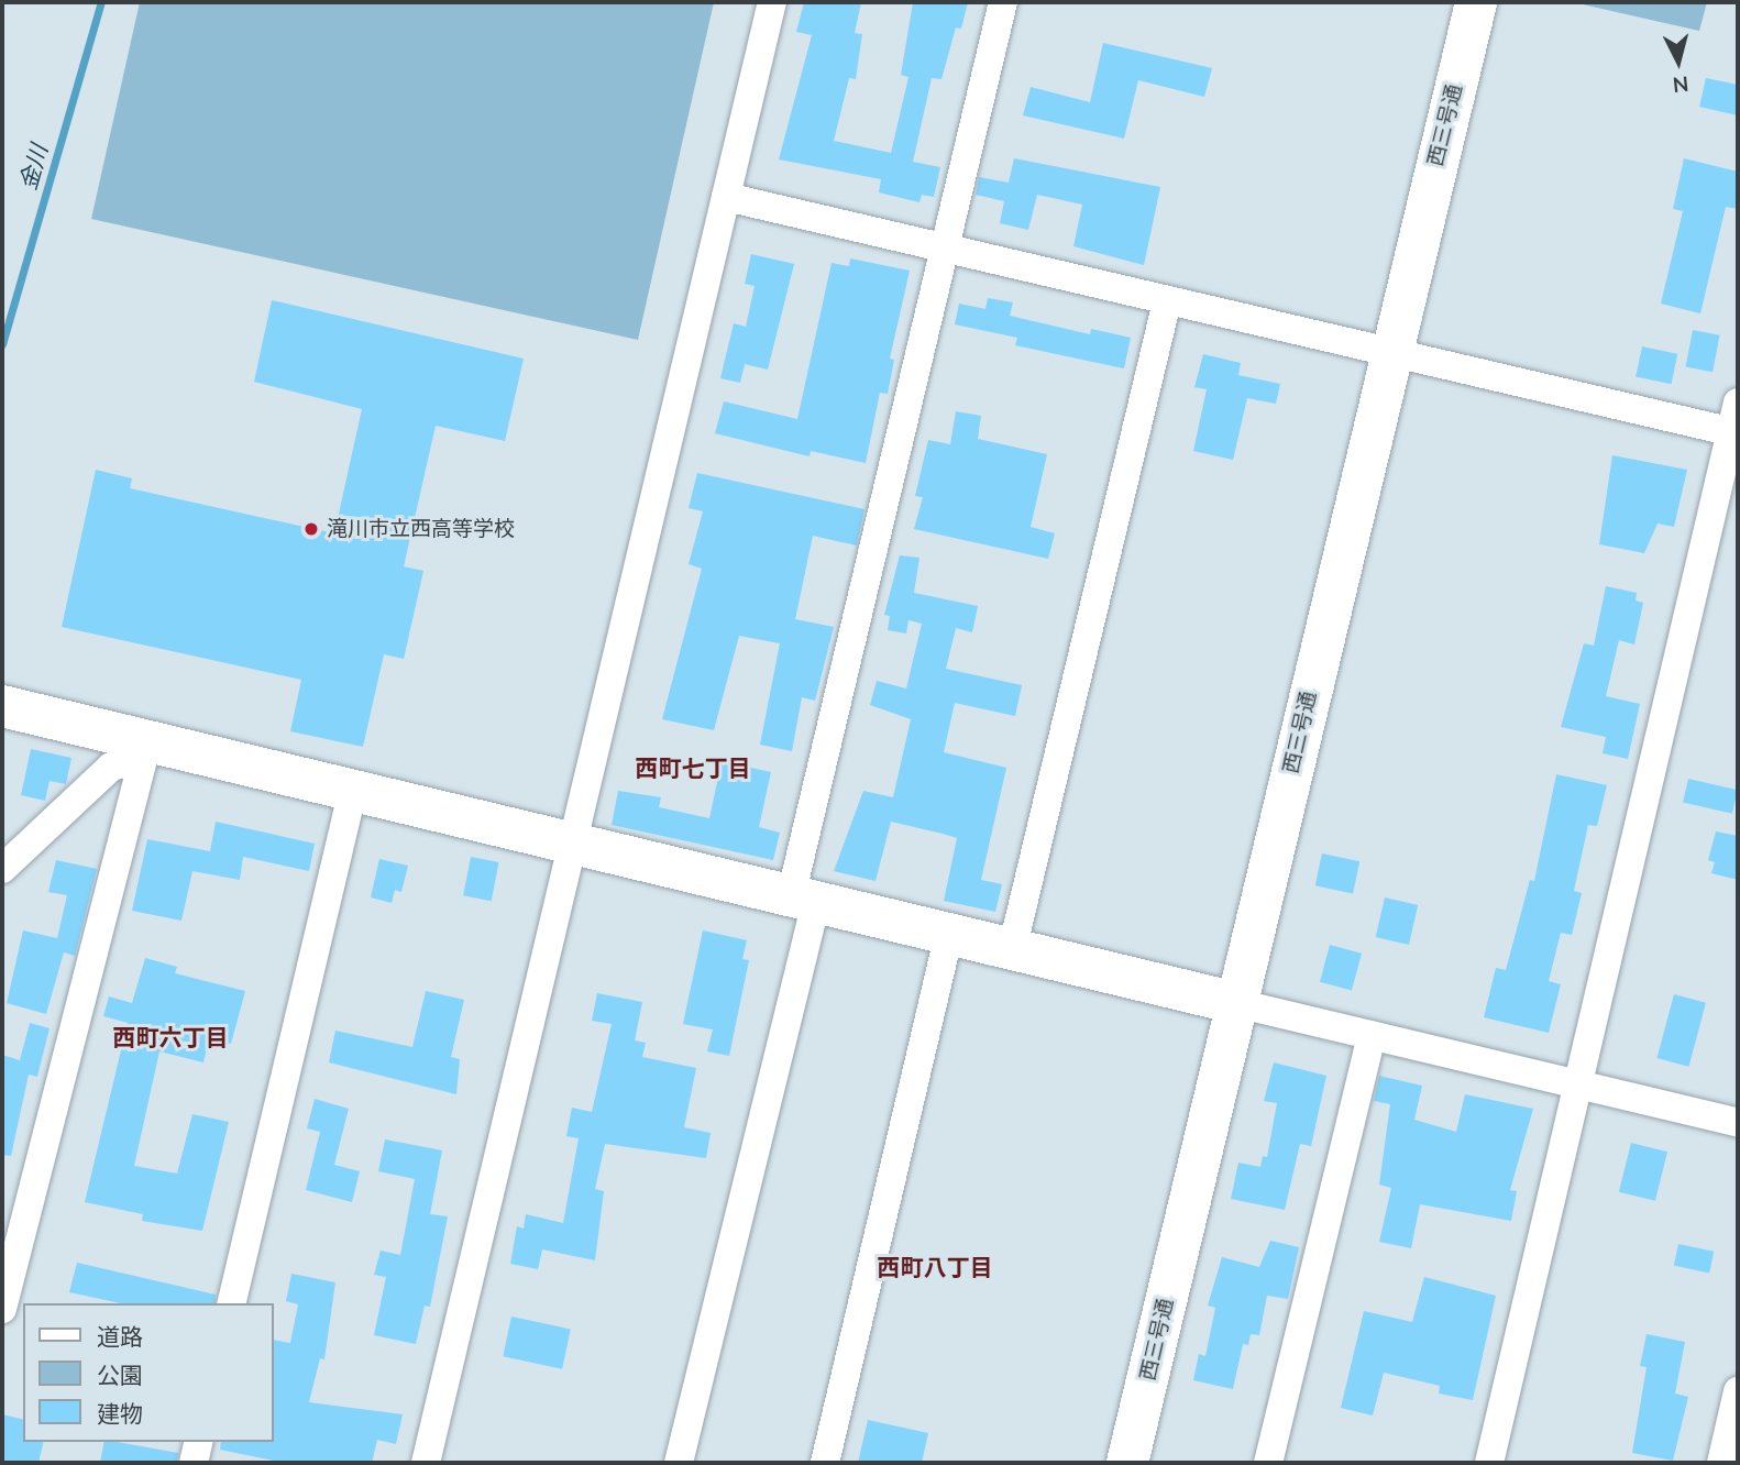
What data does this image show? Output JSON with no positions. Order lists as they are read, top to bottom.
{
  "streets": {
    "street": ["西三号通"]
  },
  "districts": ["西町七丁目", "西町六丁目", "西町八丁目"],
  "water": ["金川"],
  "places": ["滝川市立西高等学校"],
  "legend": ["道路", "公園", "建物"],
  "north": "bottom"
}
